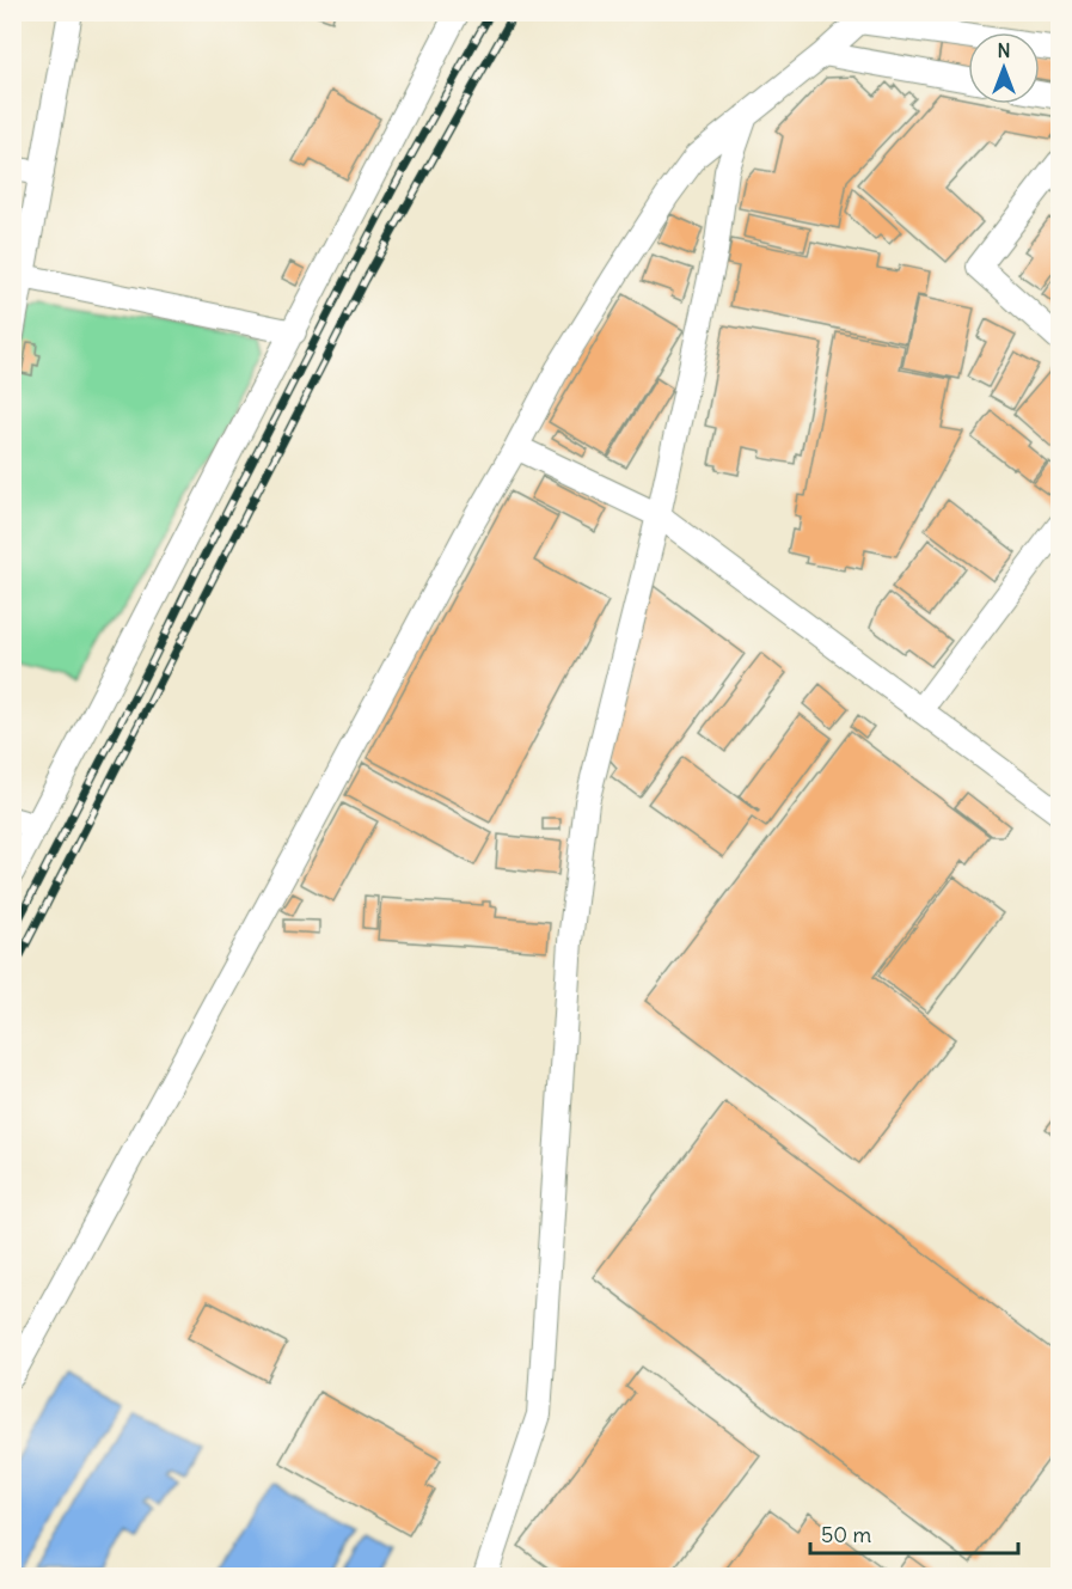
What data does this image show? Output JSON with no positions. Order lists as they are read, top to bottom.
{
  "scale_bar": "50 m",
  "north": "top"
}
